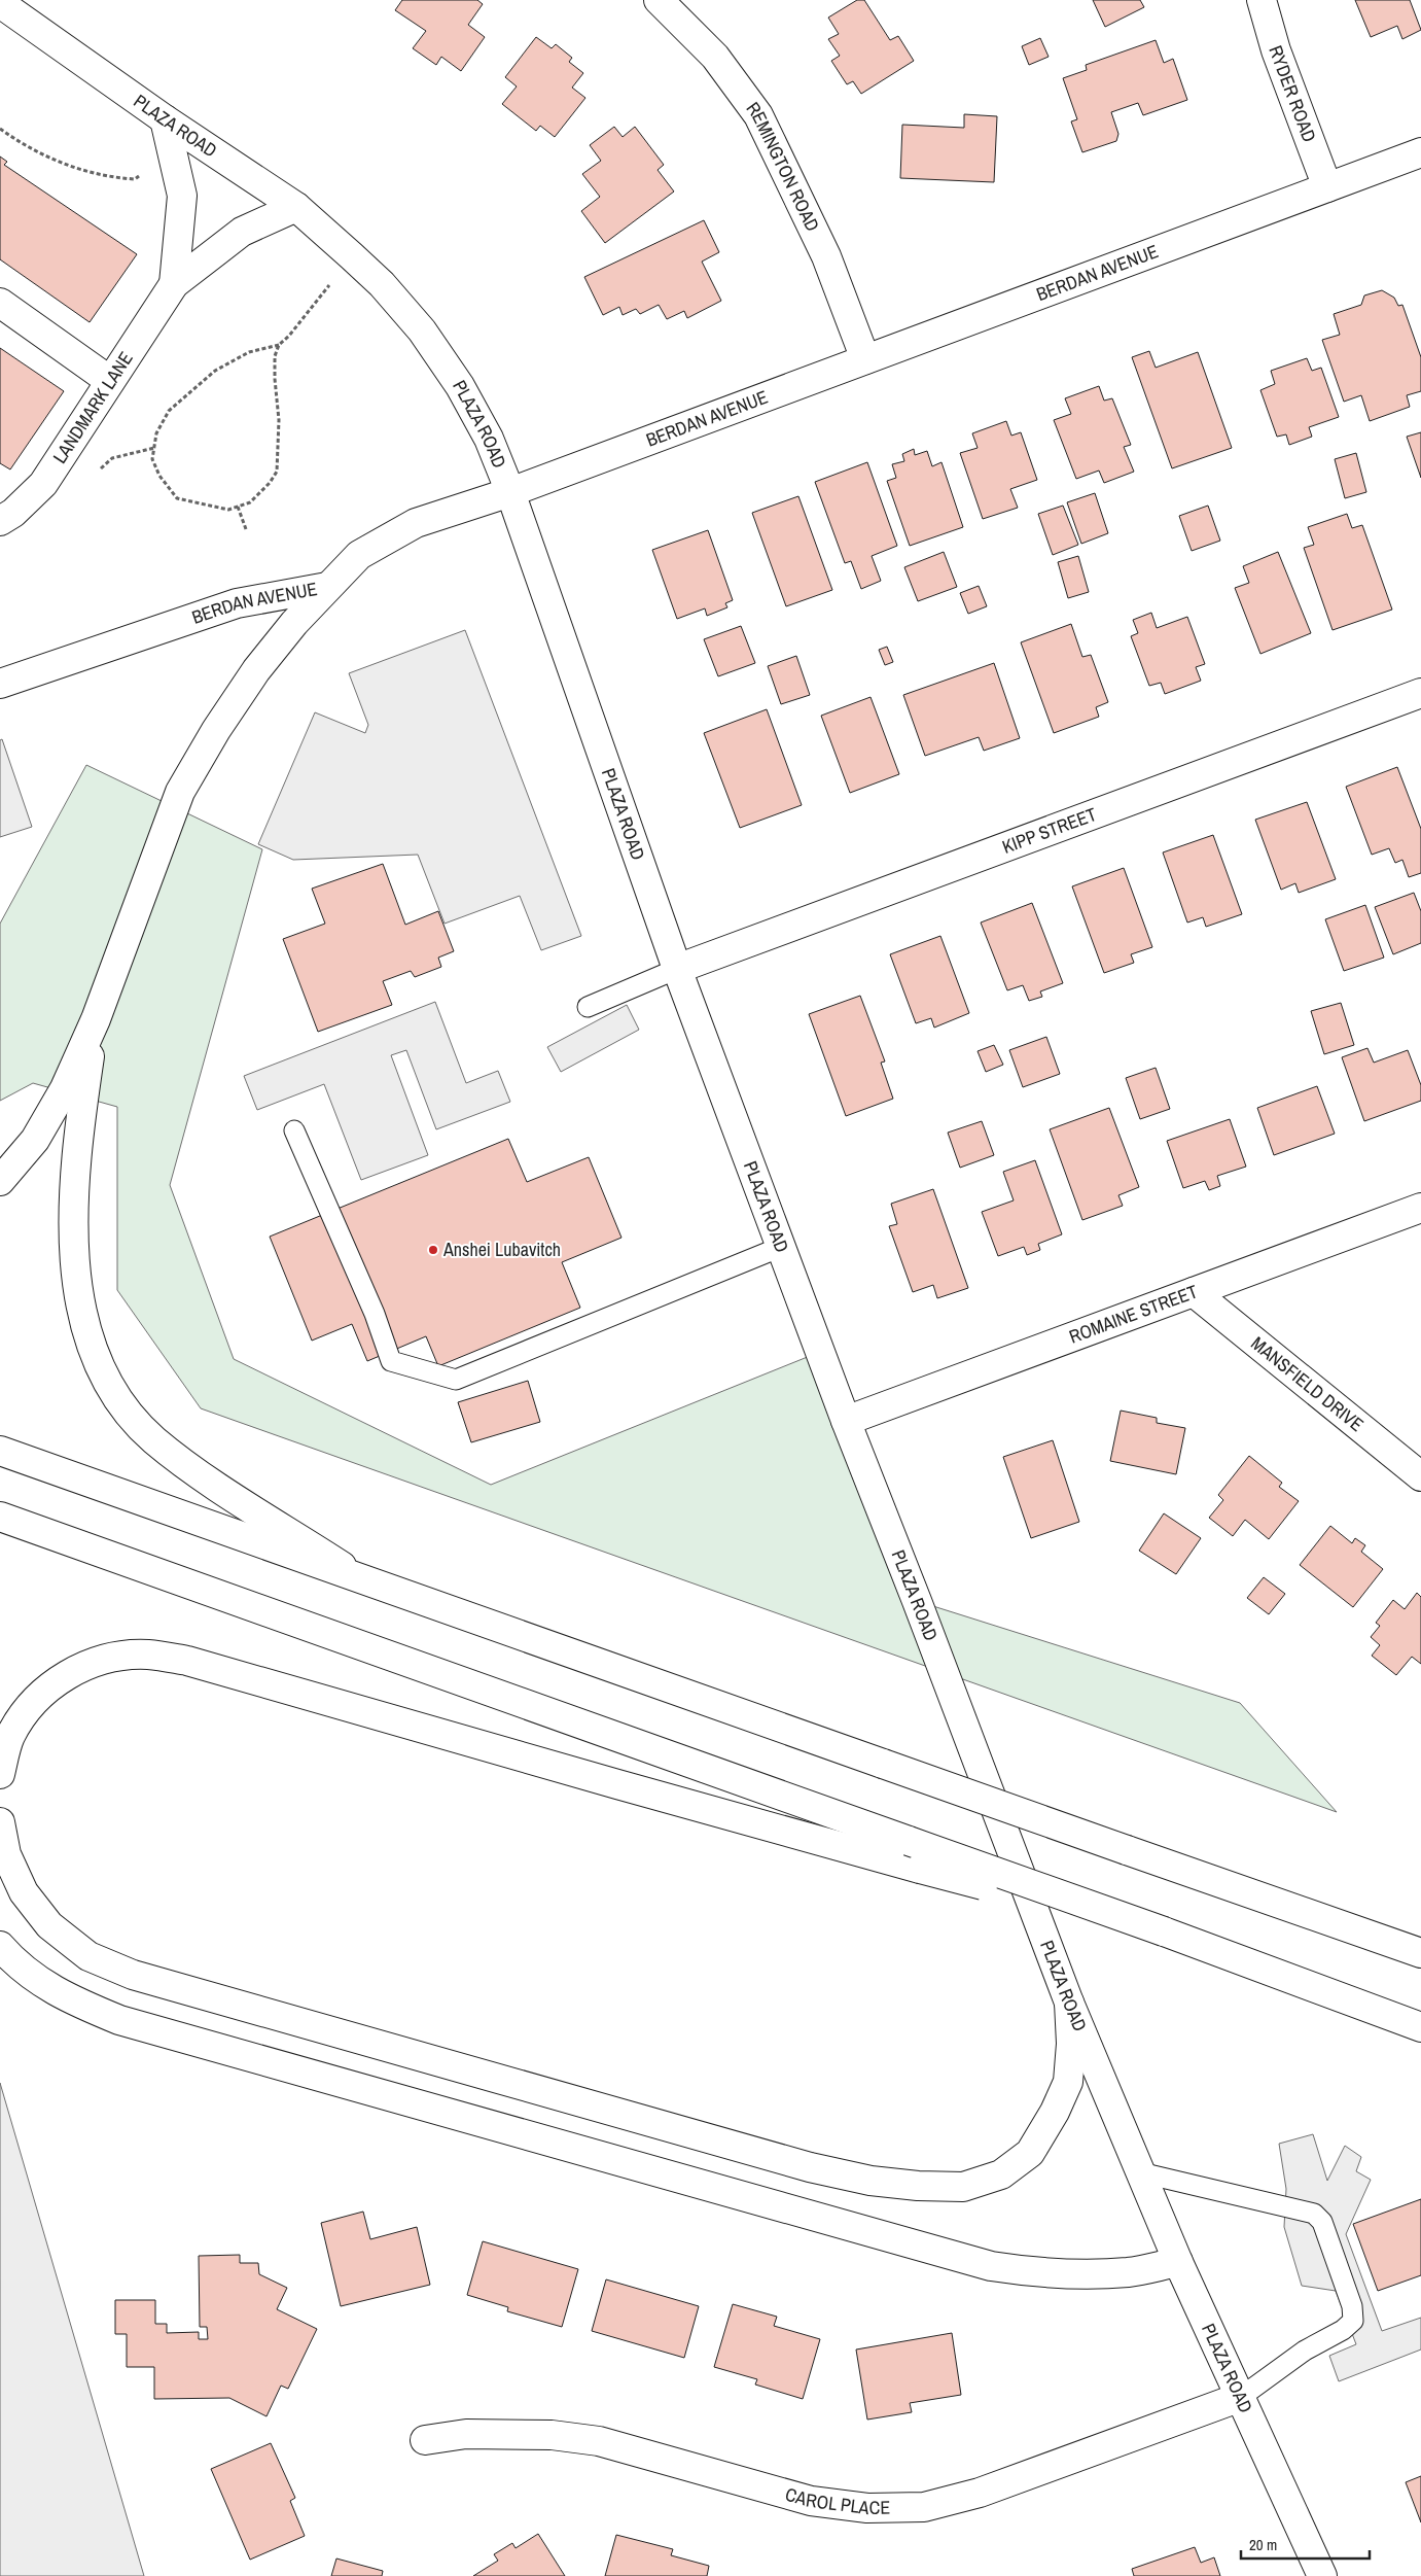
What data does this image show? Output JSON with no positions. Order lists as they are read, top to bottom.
{
  "streets": {
    "main road": [
      "RYDER ROAD",
      "PLAZA ROAD",
      "REMINGTON ROAD",
      "BERDAN AVENUE",
      "LANDMARK LANE",
      "KIPP STREET",
      "ROMAINE STREET",
      "MANSFIELD DRIVE",
      "CAROL PLACE"
    ]
  },
  "crossings": [
    ["RYDER ROAD", "BERDAN AVENUE"],
    ["PLAZA ROAD", "BERDAN AVENUE"],
    ["PLAZA ROAD", "LANDMARK LANE"],
    ["PLAZA ROAD", "KIPP STREET"],
    ["PLAZA ROAD", "ROMAINE STREET"],
    ["PLAZA ROAD", "CAROL PLACE"],
    ["REMINGTON ROAD", "BERDAN AVENUE"],
    ["ROMAINE STREET", "MANSFIELD DRIVE"]
  ],
  "places": ["Anshei Lubavitch"],
  "scale_bar": "20 m"
}
